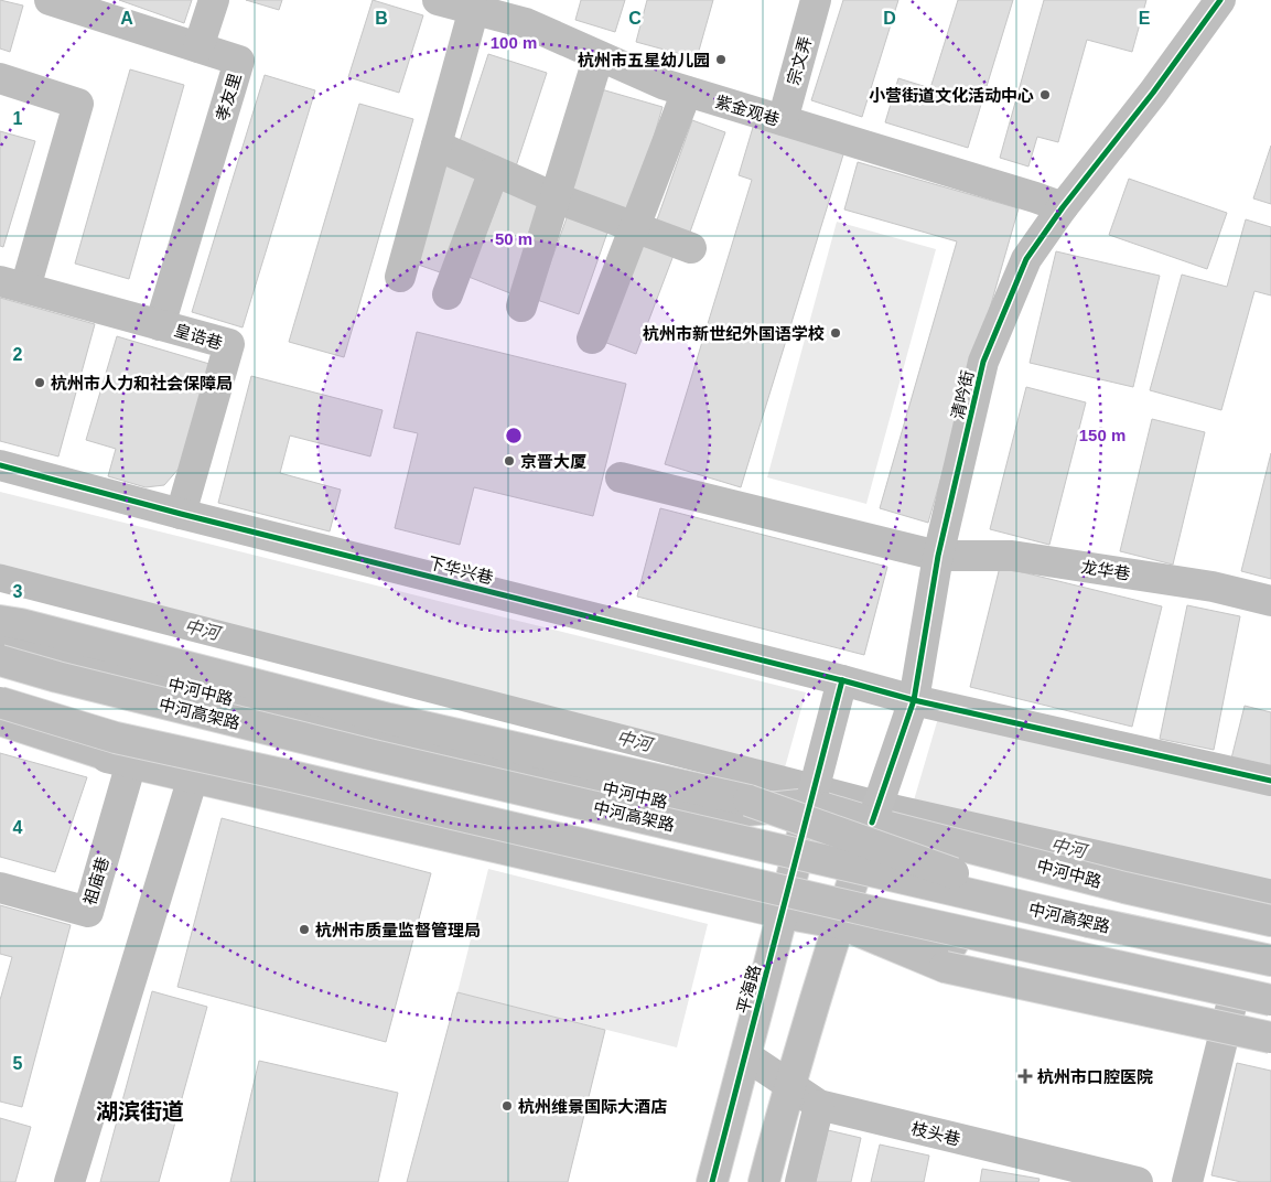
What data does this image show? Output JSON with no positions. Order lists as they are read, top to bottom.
{
  "streets": {
    "main road": [
      "宗文弄",
      "孝友里",
      "紫金观巷",
      "皇诰巷",
      "清吟街",
      "下华兴巷",
      "龙华巷",
      "中河中路",
      "中河高架路",
      "祖庙巷",
      "平海路",
      "枝头巷"
    ]
  },
  "crossings": [
    ["宗文弄", "紫金观巷"],
    ["孝友里", "皇诰巷"],
    ["紫金观巷", "清吟街"],
    ["皇诰巷", "下华兴巷"],
    ["清吟街", "下华兴巷"],
    ["清吟街", "龙华巷"],
    ["清吟街", "中河中路"],
    ["中河中路", "平海路"],
    ["平海路", "枝头巷"]
  ],
  "districts": ["湖滨街道"],
  "water": ["中河"],
  "places": {
    "other": [
      "杭州市五星幼儿园",
      "小营街道文化活动中心",
      "杭州市新世纪外国语学校",
      "杭州市人力和社会保障局",
      "京晋大厦",
      "杭州市质量监督管理局",
      "杭州维景国际大酒店"
    ],
    "health": ["杭州市口腔医院"]
  },
  "grid": {
    "columns": [
      "A",
      "B",
      "C",
      "D",
      "E"
    ],
    "rows": [
      "1",
      "2",
      "3",
      "4",
      "5"
    ]
  },
  "rings": ["100 m", "50 m", "150 m"]
}
